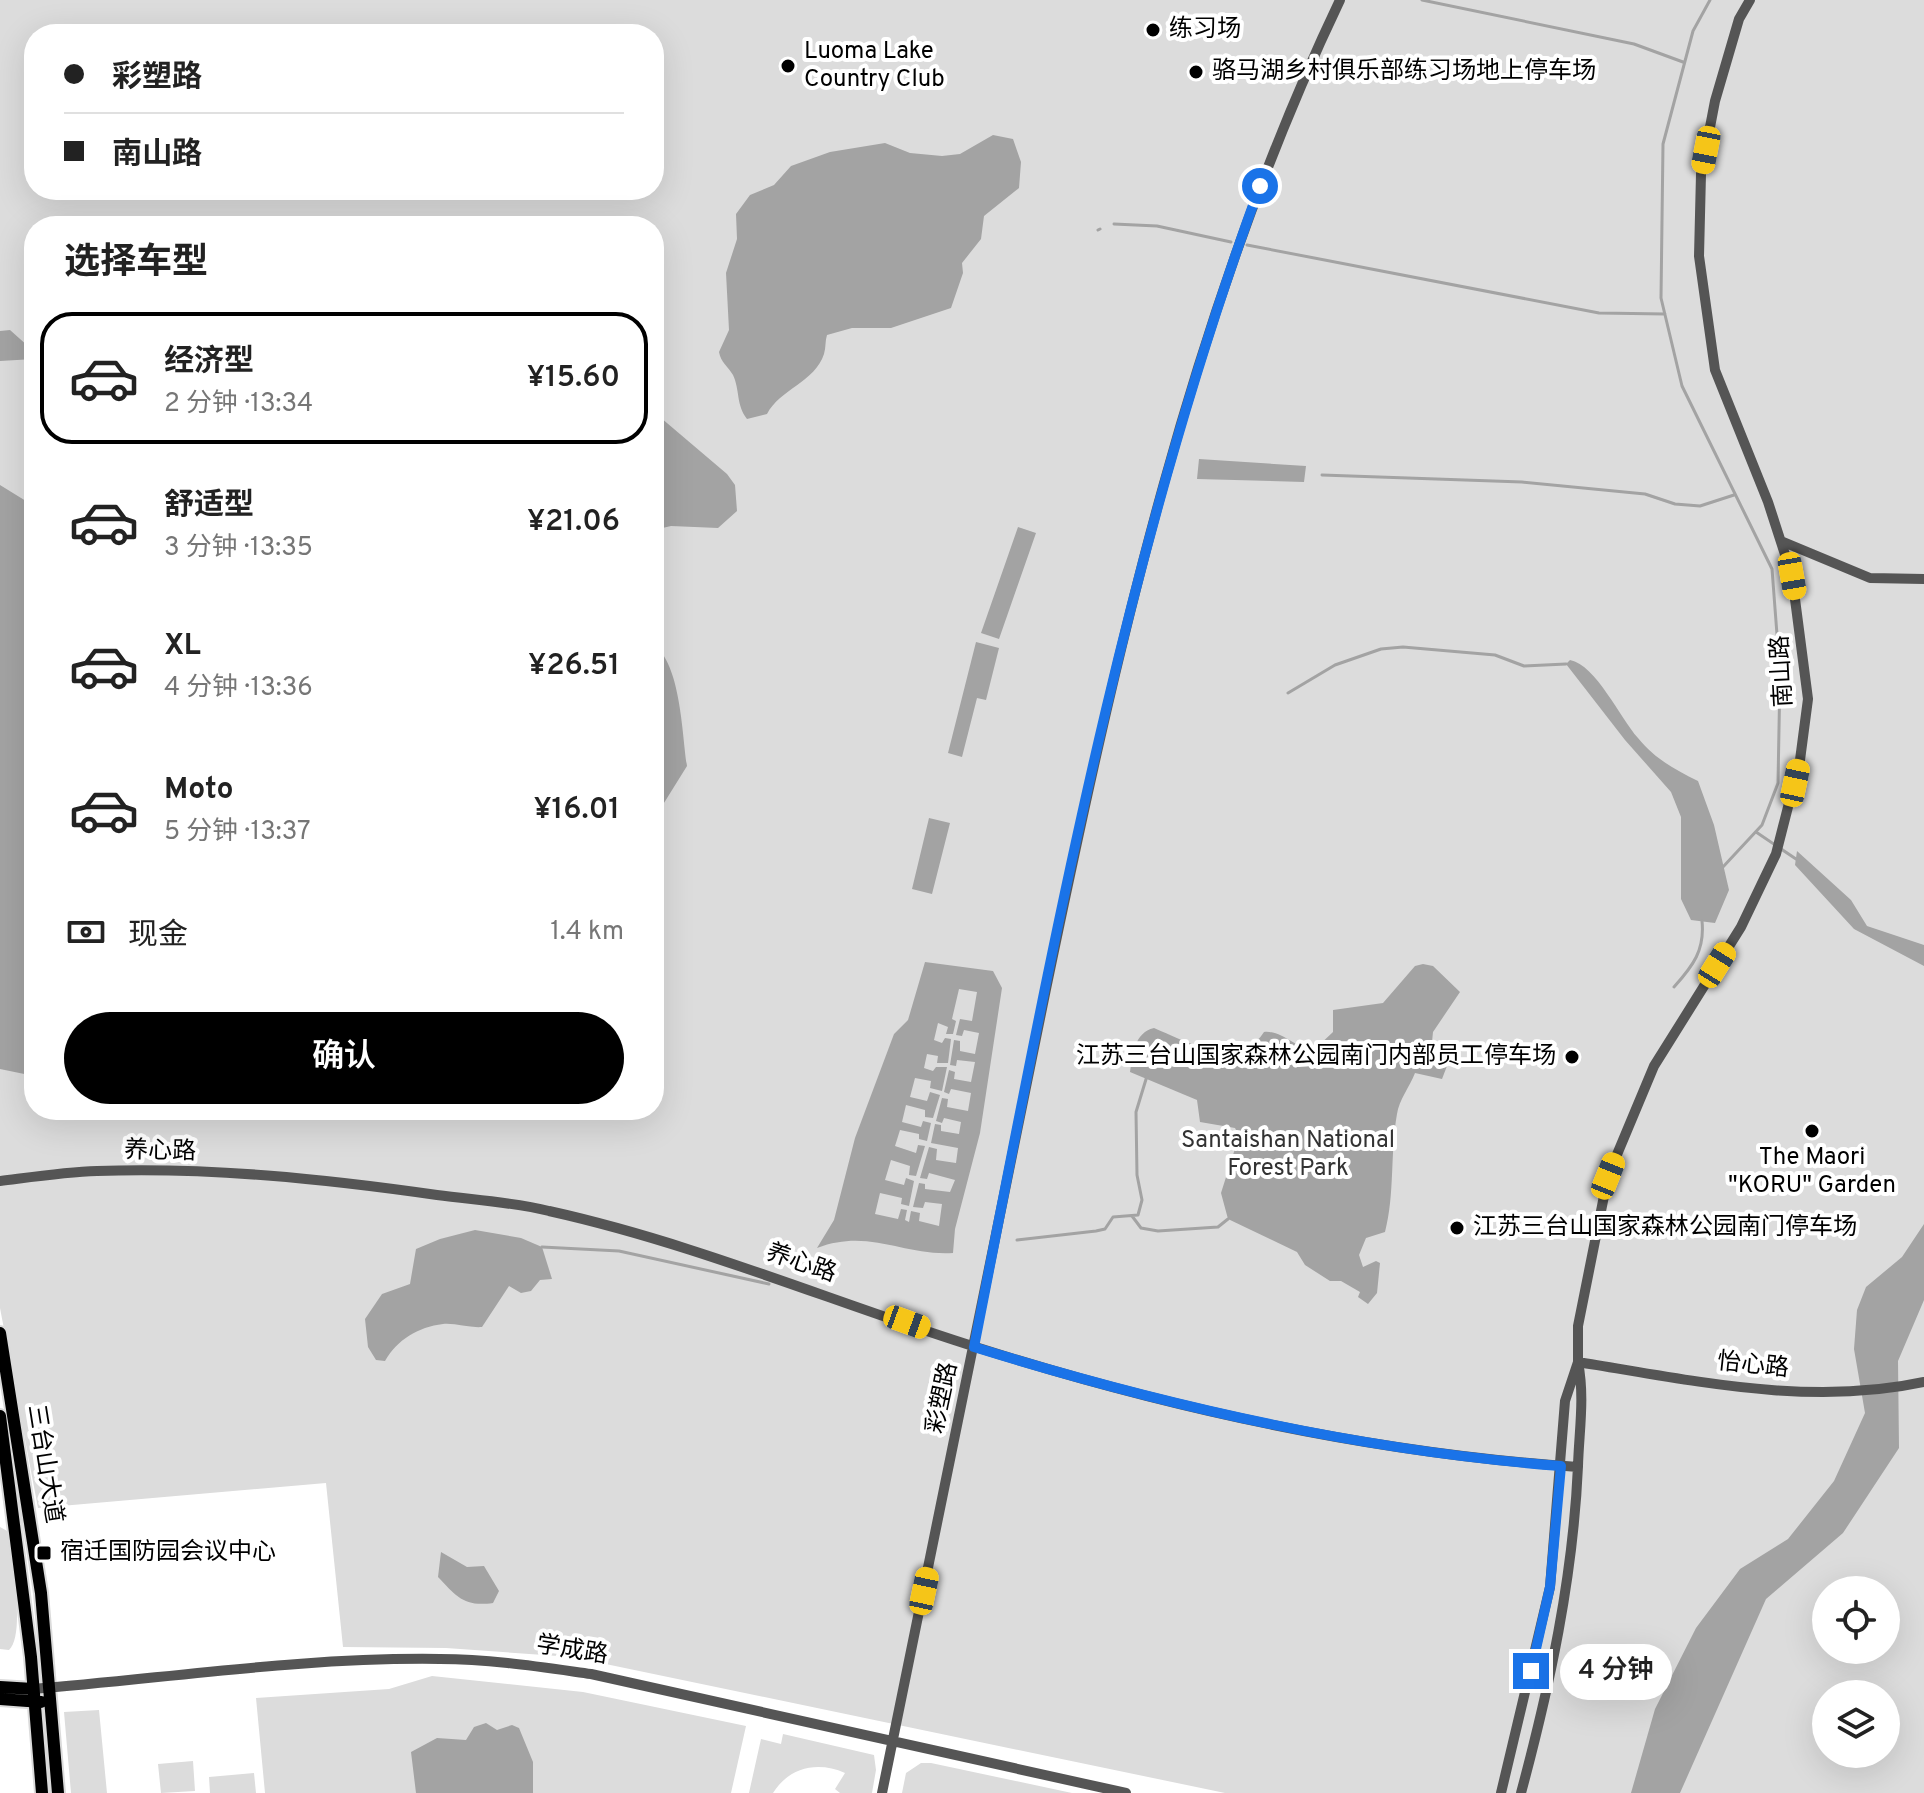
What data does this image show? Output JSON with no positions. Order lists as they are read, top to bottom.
{
  "streets": {
    "main road": ["三台山大道", "学成路"],
    "street": [
      "南山路",
      "养心路",
      "怡心路",
      "彩塑路"
    ]
  },
  "crossings": [
    ["南山路", "养心路"],
    ["南山路", "怡心路"],
    ["养心路", "彩塑路"],
    ["彩塑路", "学成路"],
    ["三台山大道", "学成路"]
  ],
  "parks": ["Santaishan National Forest Park"],
  "places": {
    "other": [
      "练习场",
      "Luoma Lake Country Club",
      "骆马湖乡村俱乐部练习场地上停车场",
      "江苏三台山国家森林公园南门内部员工停车场",
      "The Maori \"KORU\" Garden",
      "江苏三台山国家森林公园南门停车场"
    ],
    "transit": ["宿迁国防园会议中心"]
  },
  "page": {
    "banner": ["彩塑路", "南山路"],
    "heading": "选择车型",
    "list": [
      {
        "name": "经济型",
        "note": "2 分钟 · 13:34",
        "value": "¥15.60"
      },
      {
        "name": "舒适型",
        "note": "3 分钟 · 13:35",
        "value": "¥21.06"
      },
      {
        "name": "XL",
        "note": "4 分钟 · 13:36",
        "value": "¥26.51"
      },
      {
        "name": "Moto",
        "note": "5 分钟 · 13:37",
        "value": "¥16.01"
      }
    ],
    "pay": ["现金", "1.4 km"],
    "buttons": "确认",
    "bubble": "4 分钟"
  }
}
